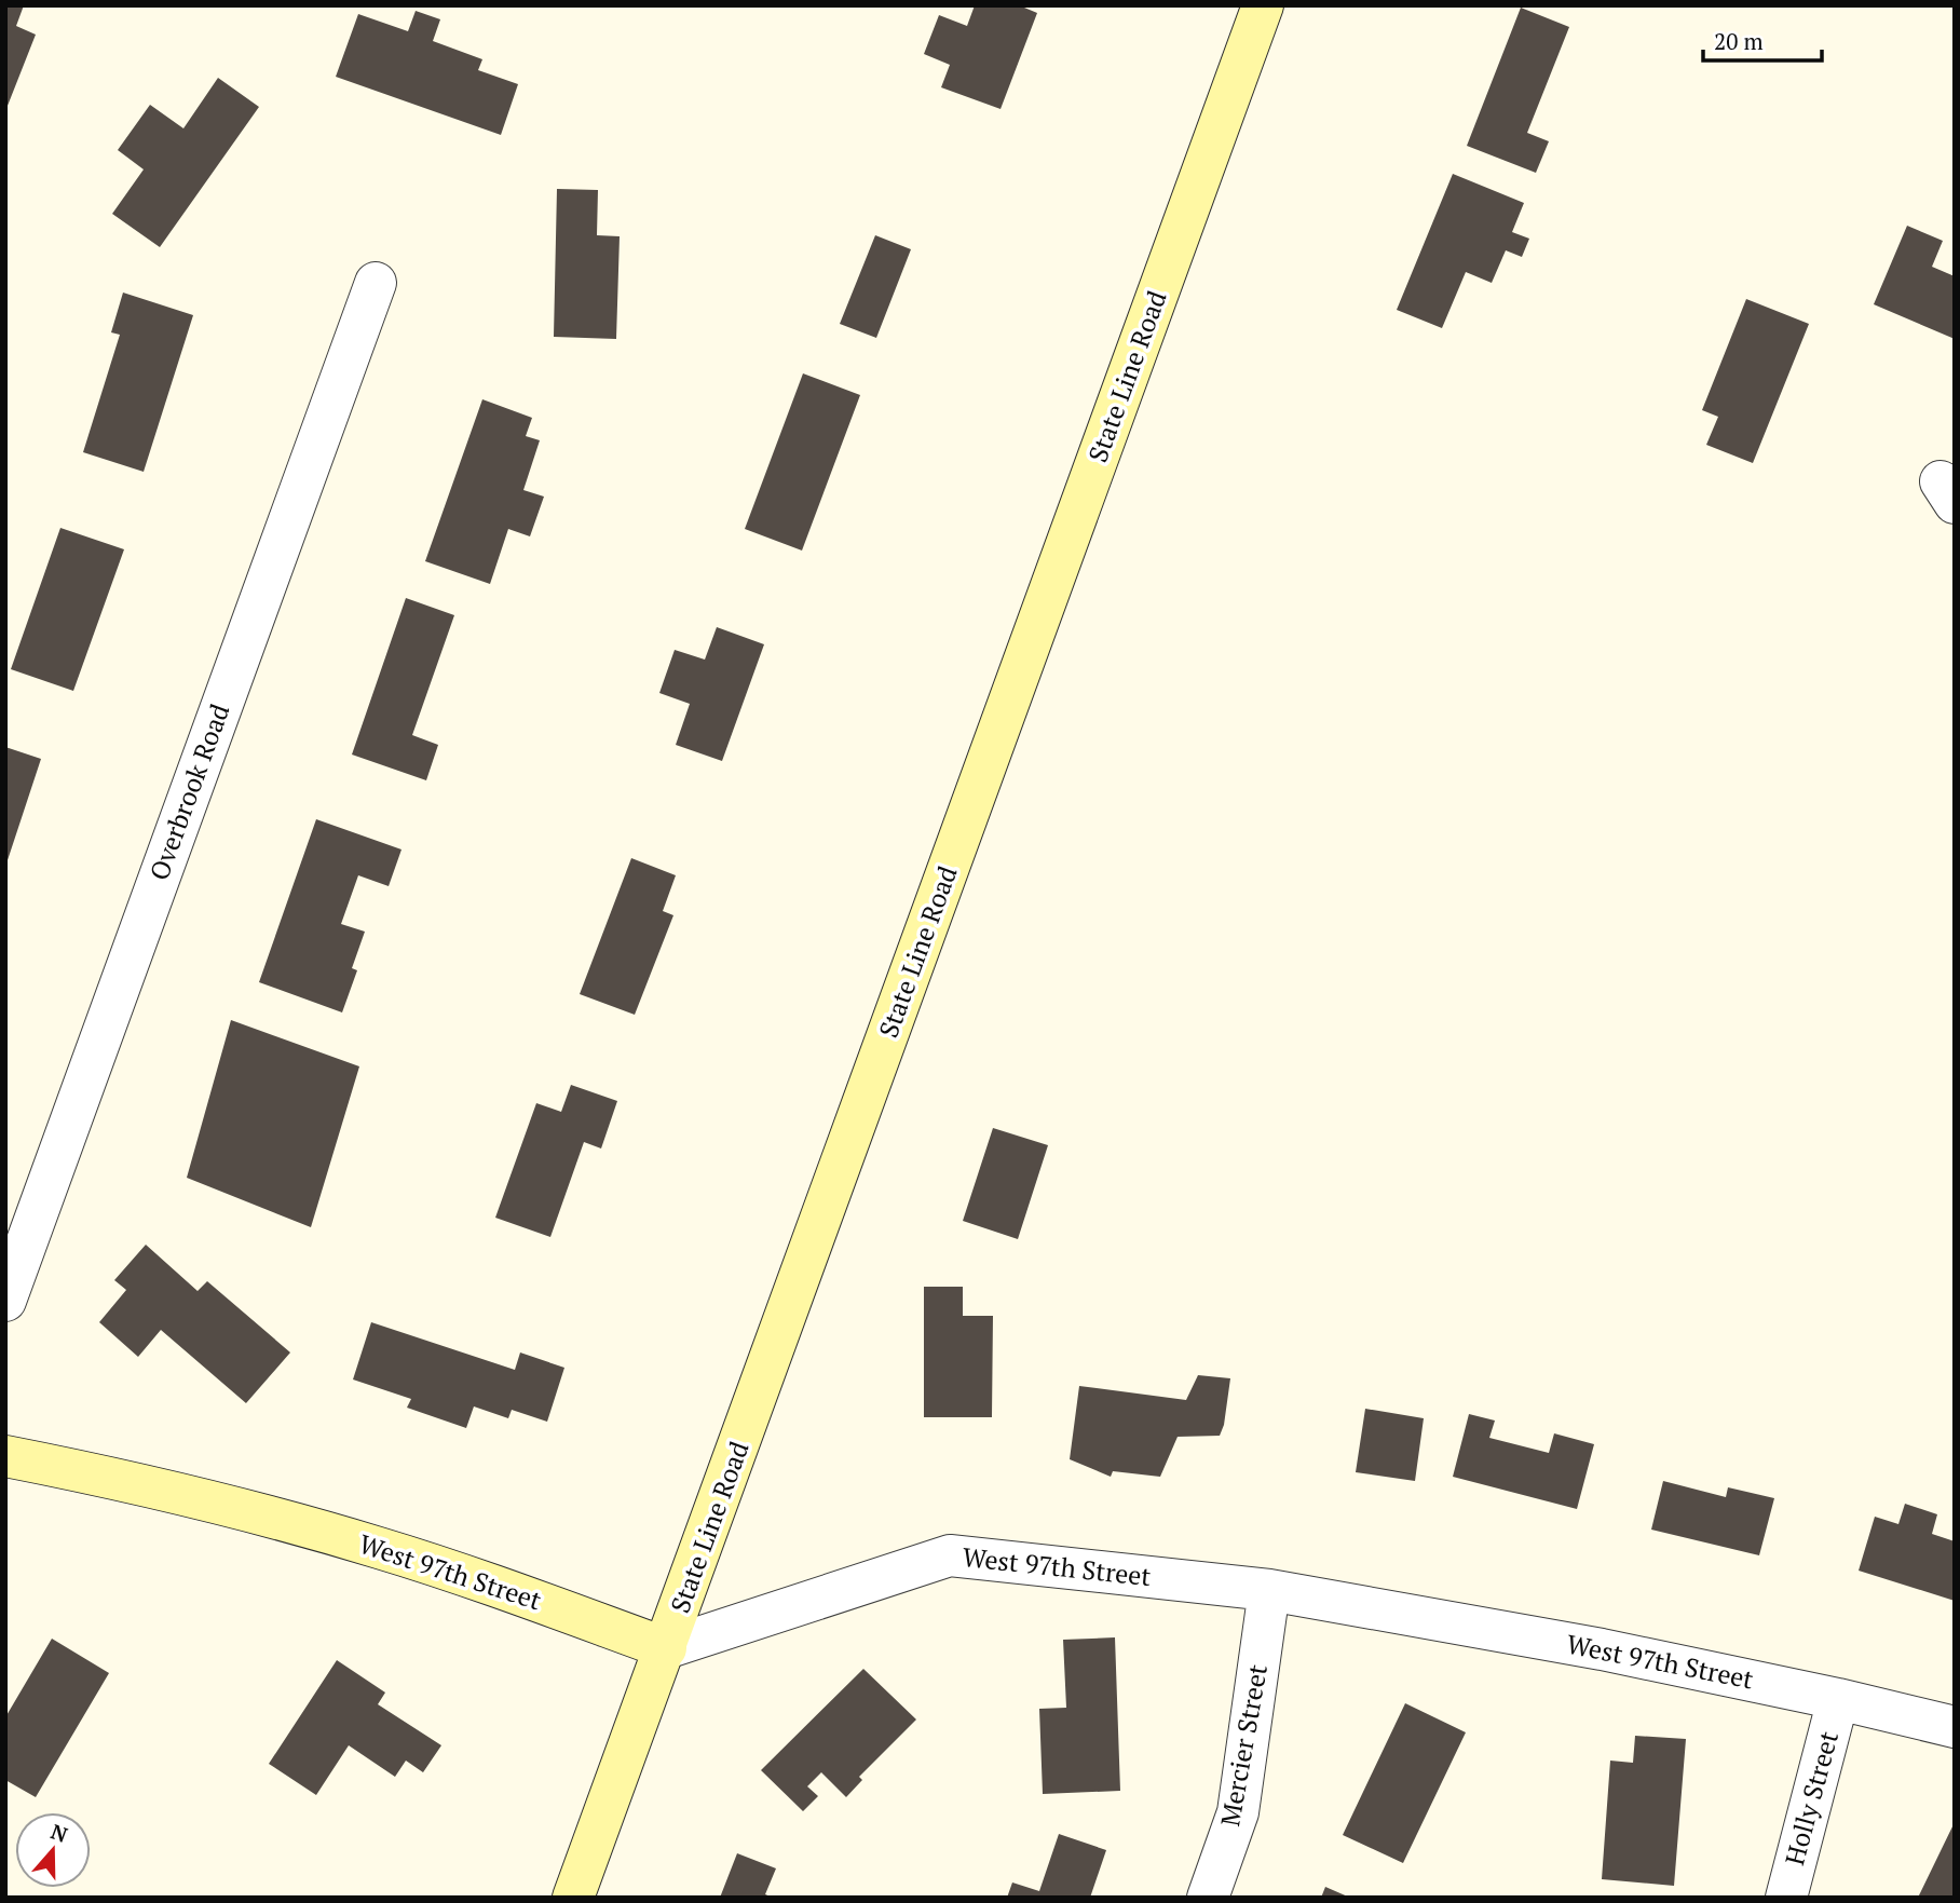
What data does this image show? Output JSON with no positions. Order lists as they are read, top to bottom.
{
  "streets": {
    "main road": ["State Line Road", "West 97th Street"],
    "street": ["Overbrook Road", "Mercier Street", "Holly Street"]
  },
  "crossings": [
    ["State Line Road", "West 97th Street"],
    ["West 97th Street", "Mercier Street"],
    ["West 97th Street", "Holly Street"]
  ],
  "scale_bar": "20 m",
  "north": "top"
}
